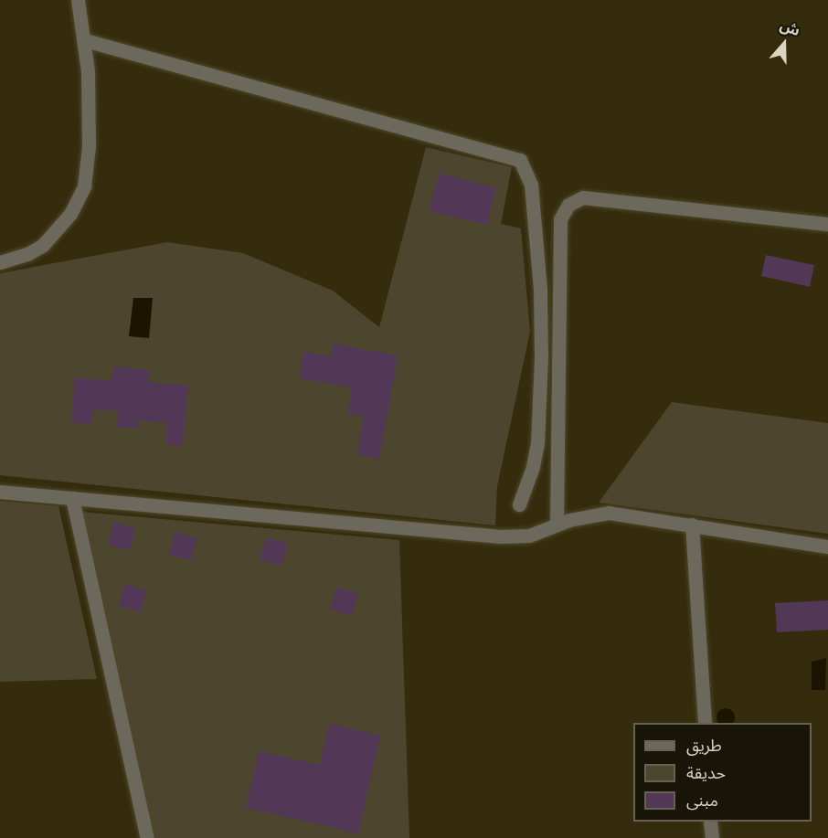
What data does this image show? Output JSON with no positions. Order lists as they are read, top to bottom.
{
  "legend": ["طريق", "حديقة", "مبنى"],
  "north": "top"
}
